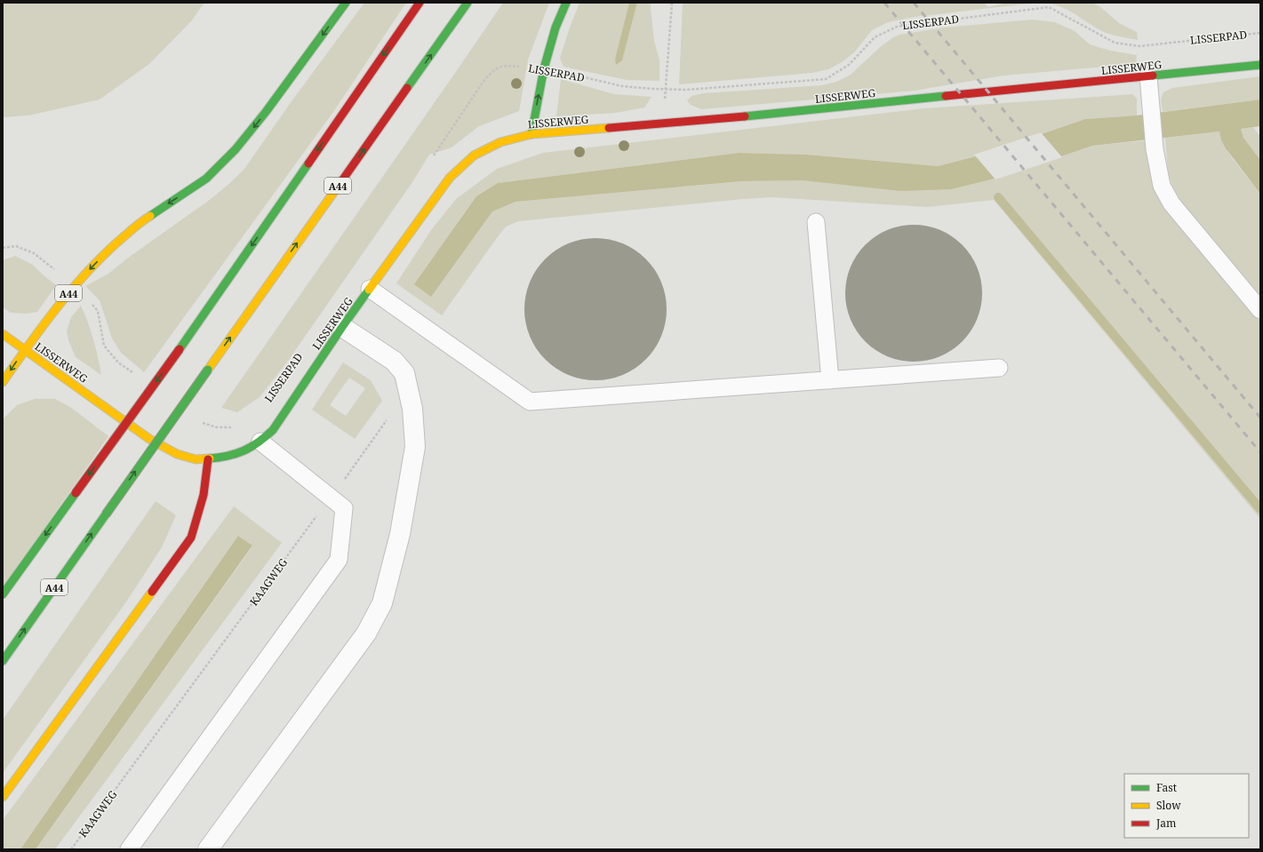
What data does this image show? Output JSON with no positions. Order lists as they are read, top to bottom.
{
  "streets": {
    "main road": ["LISSERWEG", "A44"],
    "path": ["LISSERPAD", "KAAGWEG"]
  },
  "crossings": [
    ["LISSERWEG", "A44"]
  ],
  "legend": ["Fast", "Slow", "Jam"]
}
